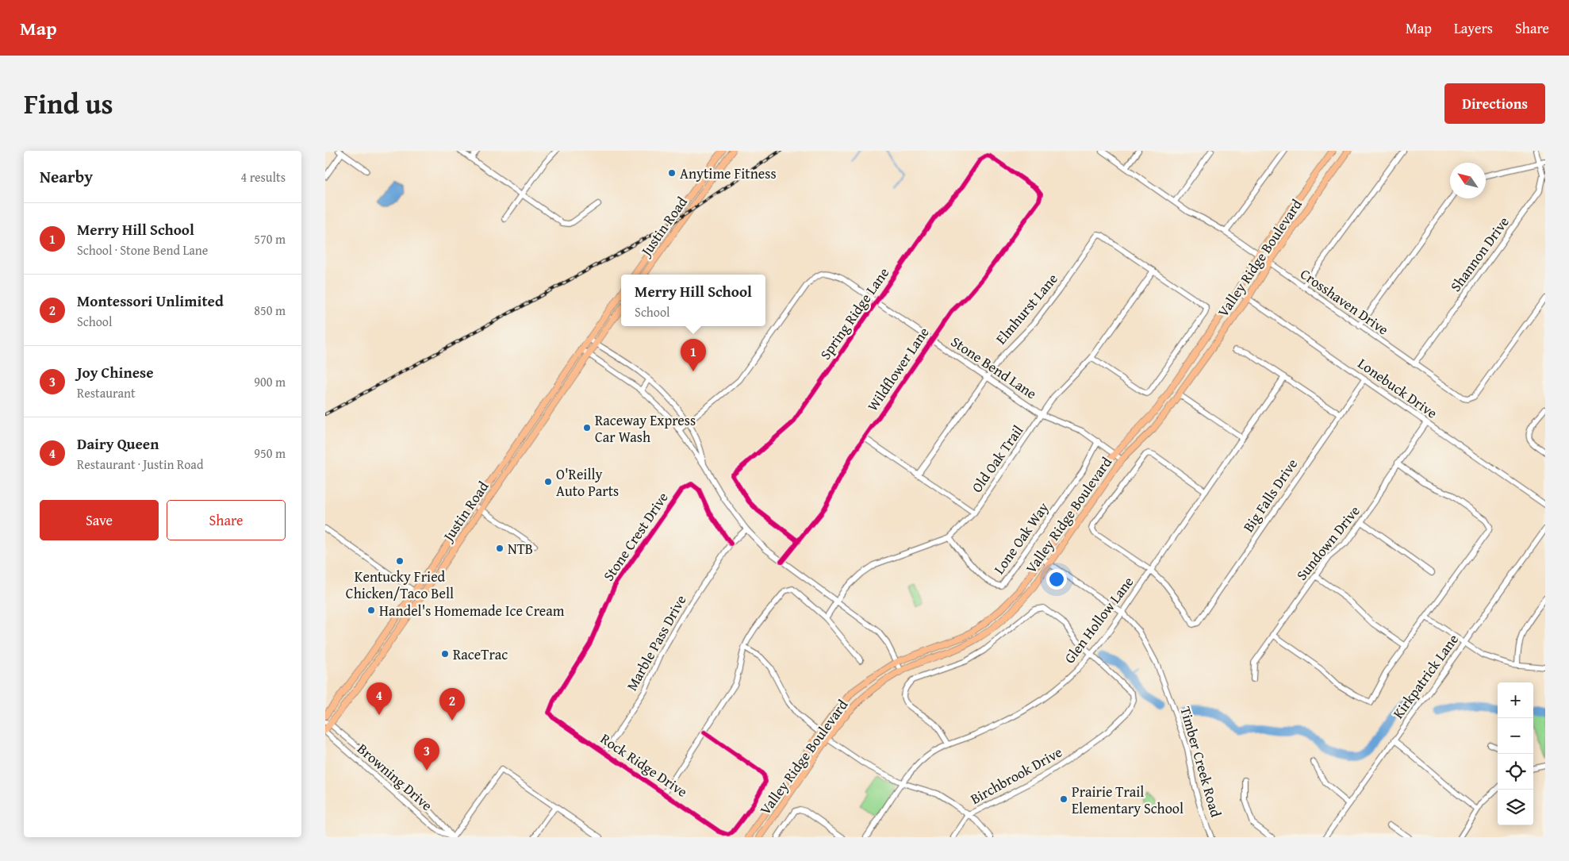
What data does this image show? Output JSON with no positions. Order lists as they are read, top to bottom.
{
  "streets": {
    "main road": ["Justin Road", "Valley Ridge Boulevard"],
    "street": [
      "Shannon Drive",
      "Crosshaven Drive",
      "Elmhurst Lane",
      "Spring Ridge Lane",
      "Stone Bend Lane",
      "Wildflower Lane",
      "Lonebuck Drive",
      "Old Oak Trail",
      "Big Falls Drive",
      "Stone Crest Drive",
      "Lone Oak Way",
      "Sundown Drive",
      "Glen Hollow Lane",
      "Marble Pass Drive",
      "Kirkpatrick Lane",
      "Timber Creek Road",
      "Rock Ridge Drive",
      "Birchbrook Drive",
      "Browning Drive"
    ]
  },
  "crossings": [
    ["Justin Road", "Browning Drive"],
    ["Shannon Drive", "Crosshaven Drive"],
    ["Valley Ridge Boulevard", "Crosshaven Drive"],
    ["Valley Ridge Boulevard", "Stone Bend Lane"],
    ["Valley Ridge Boulevard", "Lonebuck Drive"],
    ["Valley Ridge Boulevard", "Timber Creek Road"],
    ["Elmhurst Lane", "Stone Bend Lane"],
    ["Elmhurst Lane", "Old Oak Trail"],
    ["Spring Ridge Lane", "Stone Bend Lane"],
    ["Spring Ridge Lane", "Wildflower Lane"],
    ["Stone Bend Lane", "Wildflower Lane"],
    ["Stone Bend Lane", "Old Oak Trail"],
    ["Stone Bend Lane", "Lone Oak Way"],
    ["Lonebuck Drive", "Big Falls Drive"],
    ["Lonebuck Drive", "Sundown Drive"],
    ["Old Oak Trail", "Lone Oak Way"],
    ["Big Falls Drive", "Glen Hollow Lane"],
    ["Stone Crest Drive", "Marble Pass Drive"],
    ["Stone Crest Drive", "Rock Ridge Drive"],
    ["Glen Hollow Lane", "Timber Creek Road"],
    ["Glen Hollow Lane", "Birchbrook Drive"],
    ["Marble Pass Drive", "Rock Ridge Drive"]
  ],
  "places": [
    "Anytime Fitness",
    "Raceway Express Car Wash",
    "O'Reilly Auto Parts",
    "NTB",
    "Kentucky Fried Chicken/Taco Bell",
    "Handel's Homemade Ice Cream",
    "RaceTrac",
    "Prairie Trail Elementary School"
  ],
  "north": "top left",
  "page": {
    "header": "Map",
    "nav": ["Map", "Layers", "Share"],
    "title": "Find us",
    "buttons": [
      "Directions",
      ["Save", "Share"]
    ],
    "heading": ["Nearby", "4 results"],
    "list": [
      {
        "mark": "1",
        "name": "Merry Hill School",
        "note": "School · Stone Bend Lane",
        "value": "570 m"
      },
      {
        "mark": "2",
        "name": "Montessori Unlimited",
        "note": "School",
        "value": "850 m"
      },
      {
        "mark": "3",
        "name": "Joy Chinese",
        "note": "Restaurant",
        "value": "900 m"
      },
      {
        "mark": "4",
        "name": "Dairy Queen",
        "note": "Restaurant · Justin Road",
        "value": "950 m"
      }
    ],
    "popup": ["Merry Hill School", "School"],
    "pins": [
      "1",
      "4",
      "2",
      "3"
    ],
    "map_buttons": ["+", "−"]
  }
}
